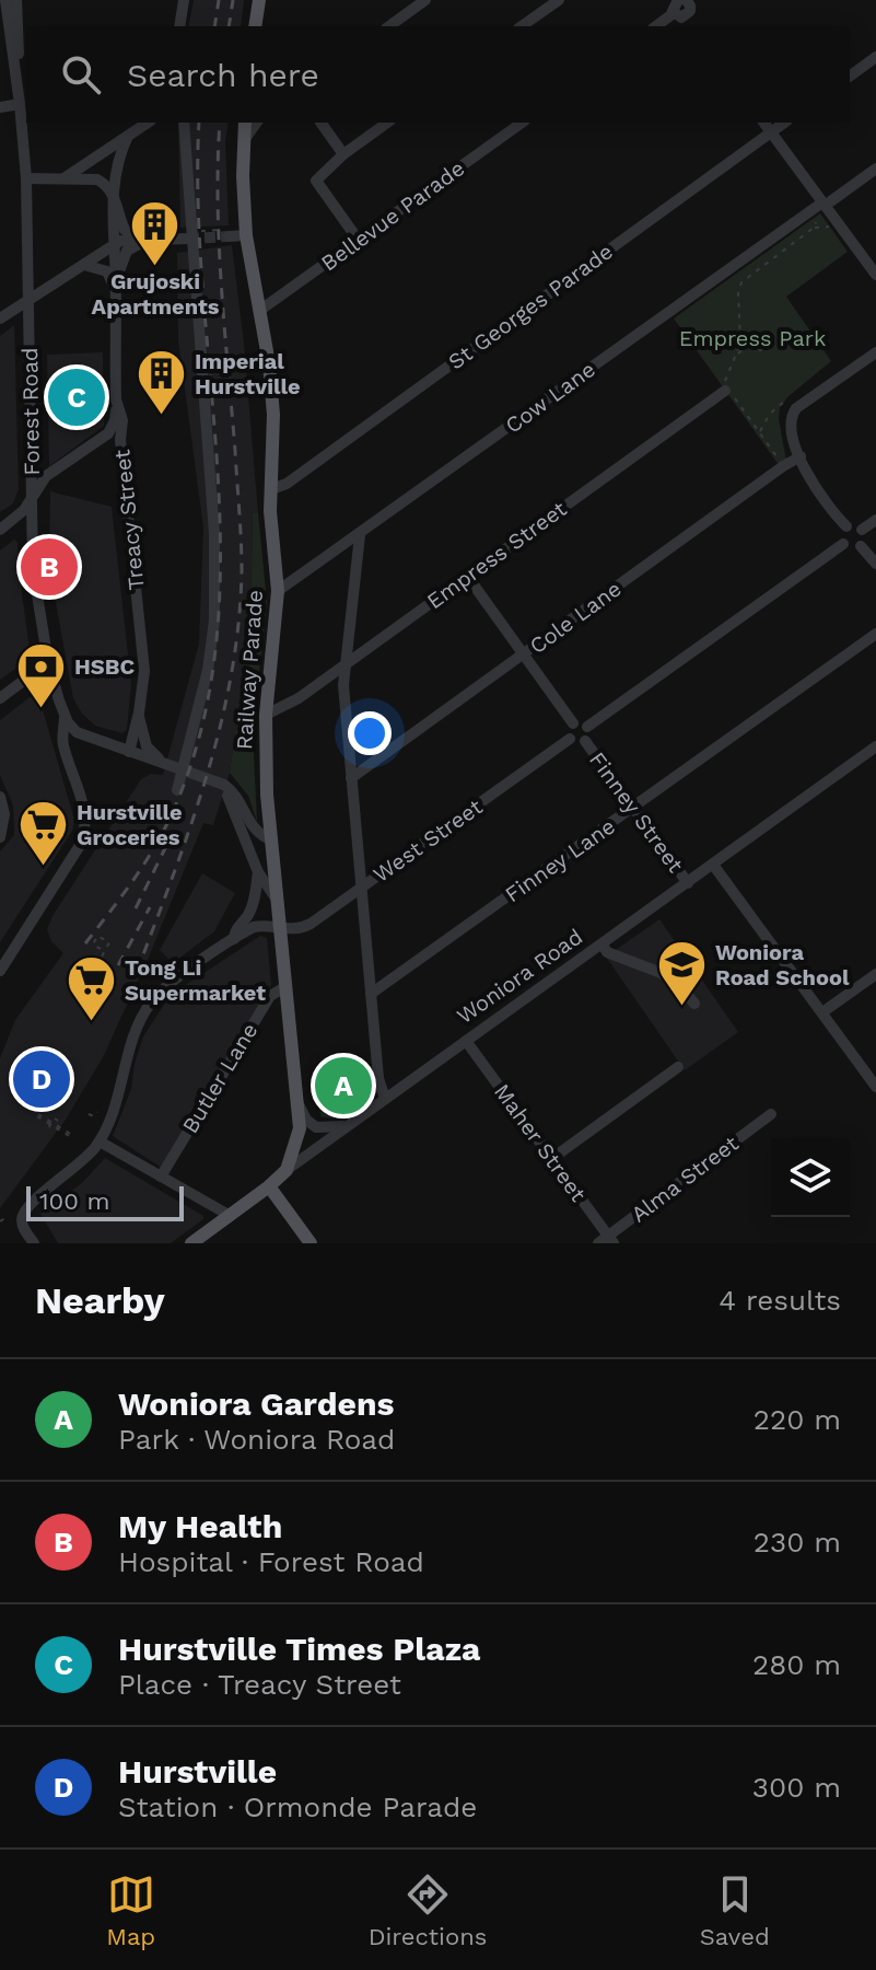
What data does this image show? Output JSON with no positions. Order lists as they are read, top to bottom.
{
  "streets": {
    "main road": ["Railway Parade", "Woniora Road"],
    "street": [
      "Bellevue Parade",
      "St Georges Parade",
      "Cow Lane",
      "Forest Road",
      "Treacy Street",
      "Empress Street",
      "Cole Lane",
      "Finney Street",
      "West Street",
      "Finney Lane",
      "Butler Lane",
      "Maher Street",
      "Alma Street"
    ]
  },
  "crossings": [
    ["Bellevue Parade", "Railway Parade"],
    ["St Georges Parade", "Railway Parade"],
    ["Cow Lane", "Railway Parade"],
    ["Empress Street", "Railway Parade"],
    ["Railway Parade", "West Street"],
    ["Railway Parade", "Woniora Road"],
    ["Railway Parade", "Butler Lane"],
    ["Finney Street", "West Street"],
    ["Finney Street", "Finney Lane"],
    ["Finney Street", "Woniora Road"],
    ["Woniora Road", "Maher Street"],
    ["Maher Street", "Alma Street"]
  ],
  "parks": ["Empress Park"],
  "places": {
    "building": ["Grujoski Apartments", "Imperial Hurstville"],
    "bank": ["HSBC"],
    "supermarket": ["Hurstville Groceries", "Tong Li Supermarket"],
    "school or university": ["Woniora Road School"]
  },
  "scale_bar": "100 m",
  "page": {
    "search": "Search here",
    "pins": [
      "C",
      "B",
      "D",
      "A"
    ],
    "scale": "100 m",
    "heading": ["Nearby", "4 results"],
    "list": [
      {
        "mark": "A",
        "name": "Woniora Gardens",
        "note": "Park · Woniora Road",
        "value": "220 m"
      },
      {
        "mark": "B",
        "name": "My Health",
        "note": "Hospital · Forest Road",
        "value": "230 m"
      },
      {
        "mark": "C",
        "name": "Hurstville Times Plaza",
        "note": "Place · Treacy Street",
        "value": "280 m"
      },
      {
        "mark": "D",
        "name": "Hurstville",
        "note": "Station · Ormonde Parade",
        "value": "300 m"
      }
    ],
    "nav": ["Map", "Directions", "Saved"]
  }
}
